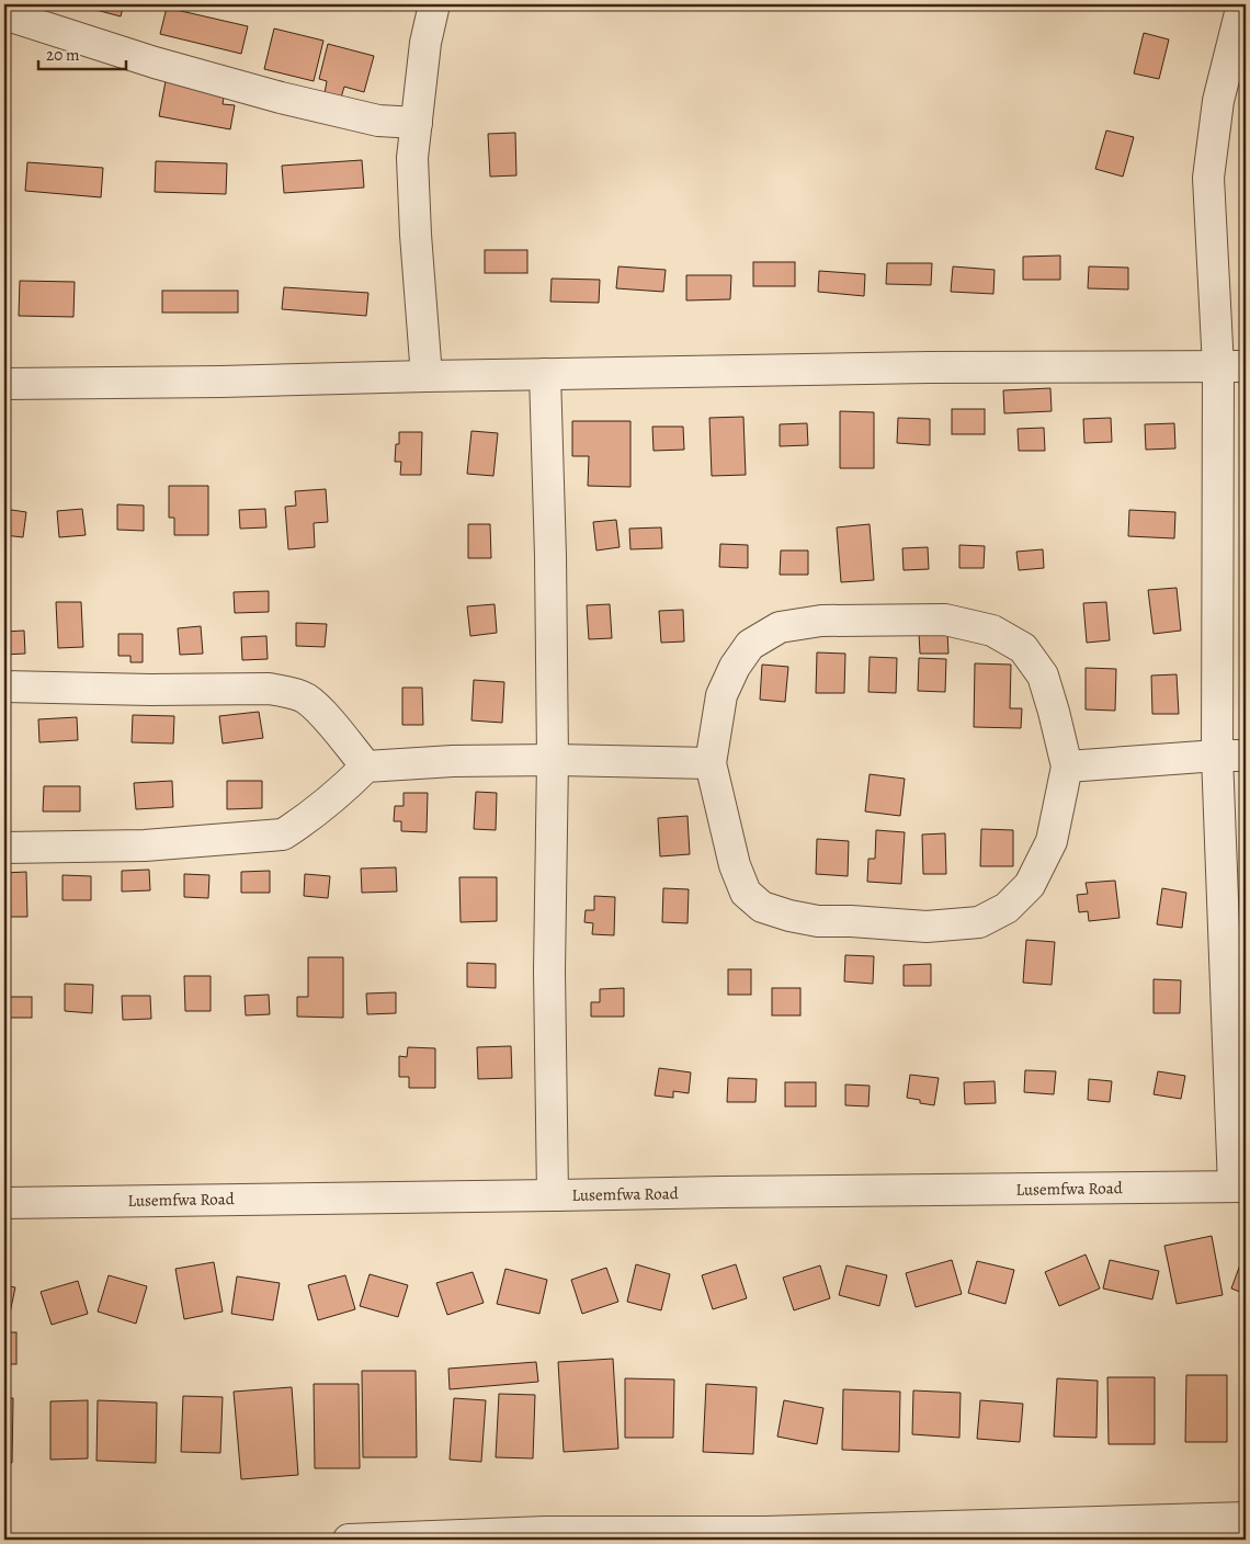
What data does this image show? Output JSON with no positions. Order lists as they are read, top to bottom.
{
  "streets": {
    "street": ["Lusemfwa Road"]
  },
  "scale_bar": "20 m"
}
